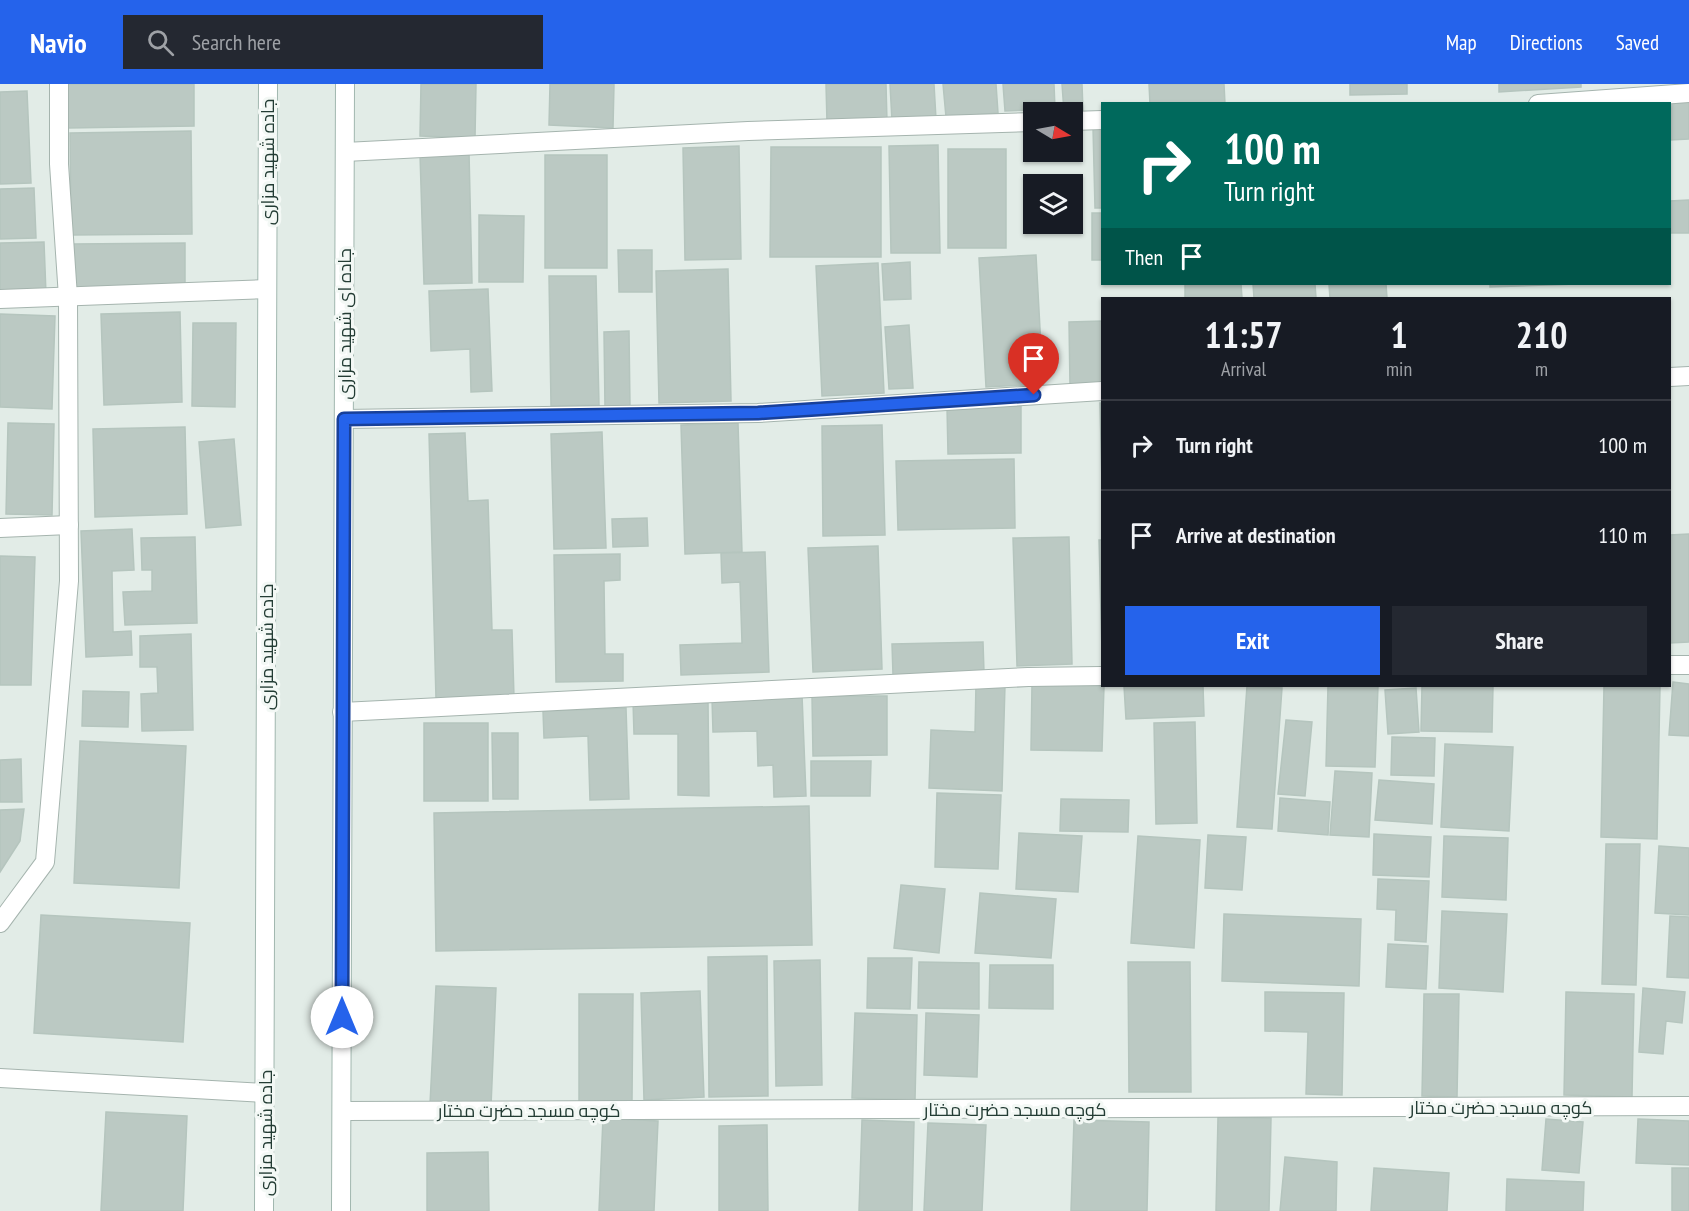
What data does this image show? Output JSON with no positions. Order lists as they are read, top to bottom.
{
  "streets": {
    "street": ["جاده شهید مزاری", "جاده ای شهید مزاری", "کوچه مسجد حضرت مختار"]
  },
  "crossings": [
    ["جاده ای شهید مزاری", "کوچه مسجد حضرت مختار"]
  ],
  "north": "right",
  "page": {
    "header": "Navio",
    "search": "Search here",
    "nav": ["Map", "Directions", "Saved"],
    "turn": ["100 m", "Turn right"],
    "then": "Then",
    "eta": [
      "11:57",
      "Arrival",
      "1",
      "min",
      "210",
      "m"
    ],
    "list": [
      {
        "name": "Turn right",
        "value": "100 m"
      },
      {
        "name": "Arrive at destination",
        "value": "110 m"
      }
    ],
    "buttons": ["Exit", "Share"]
  }
}
